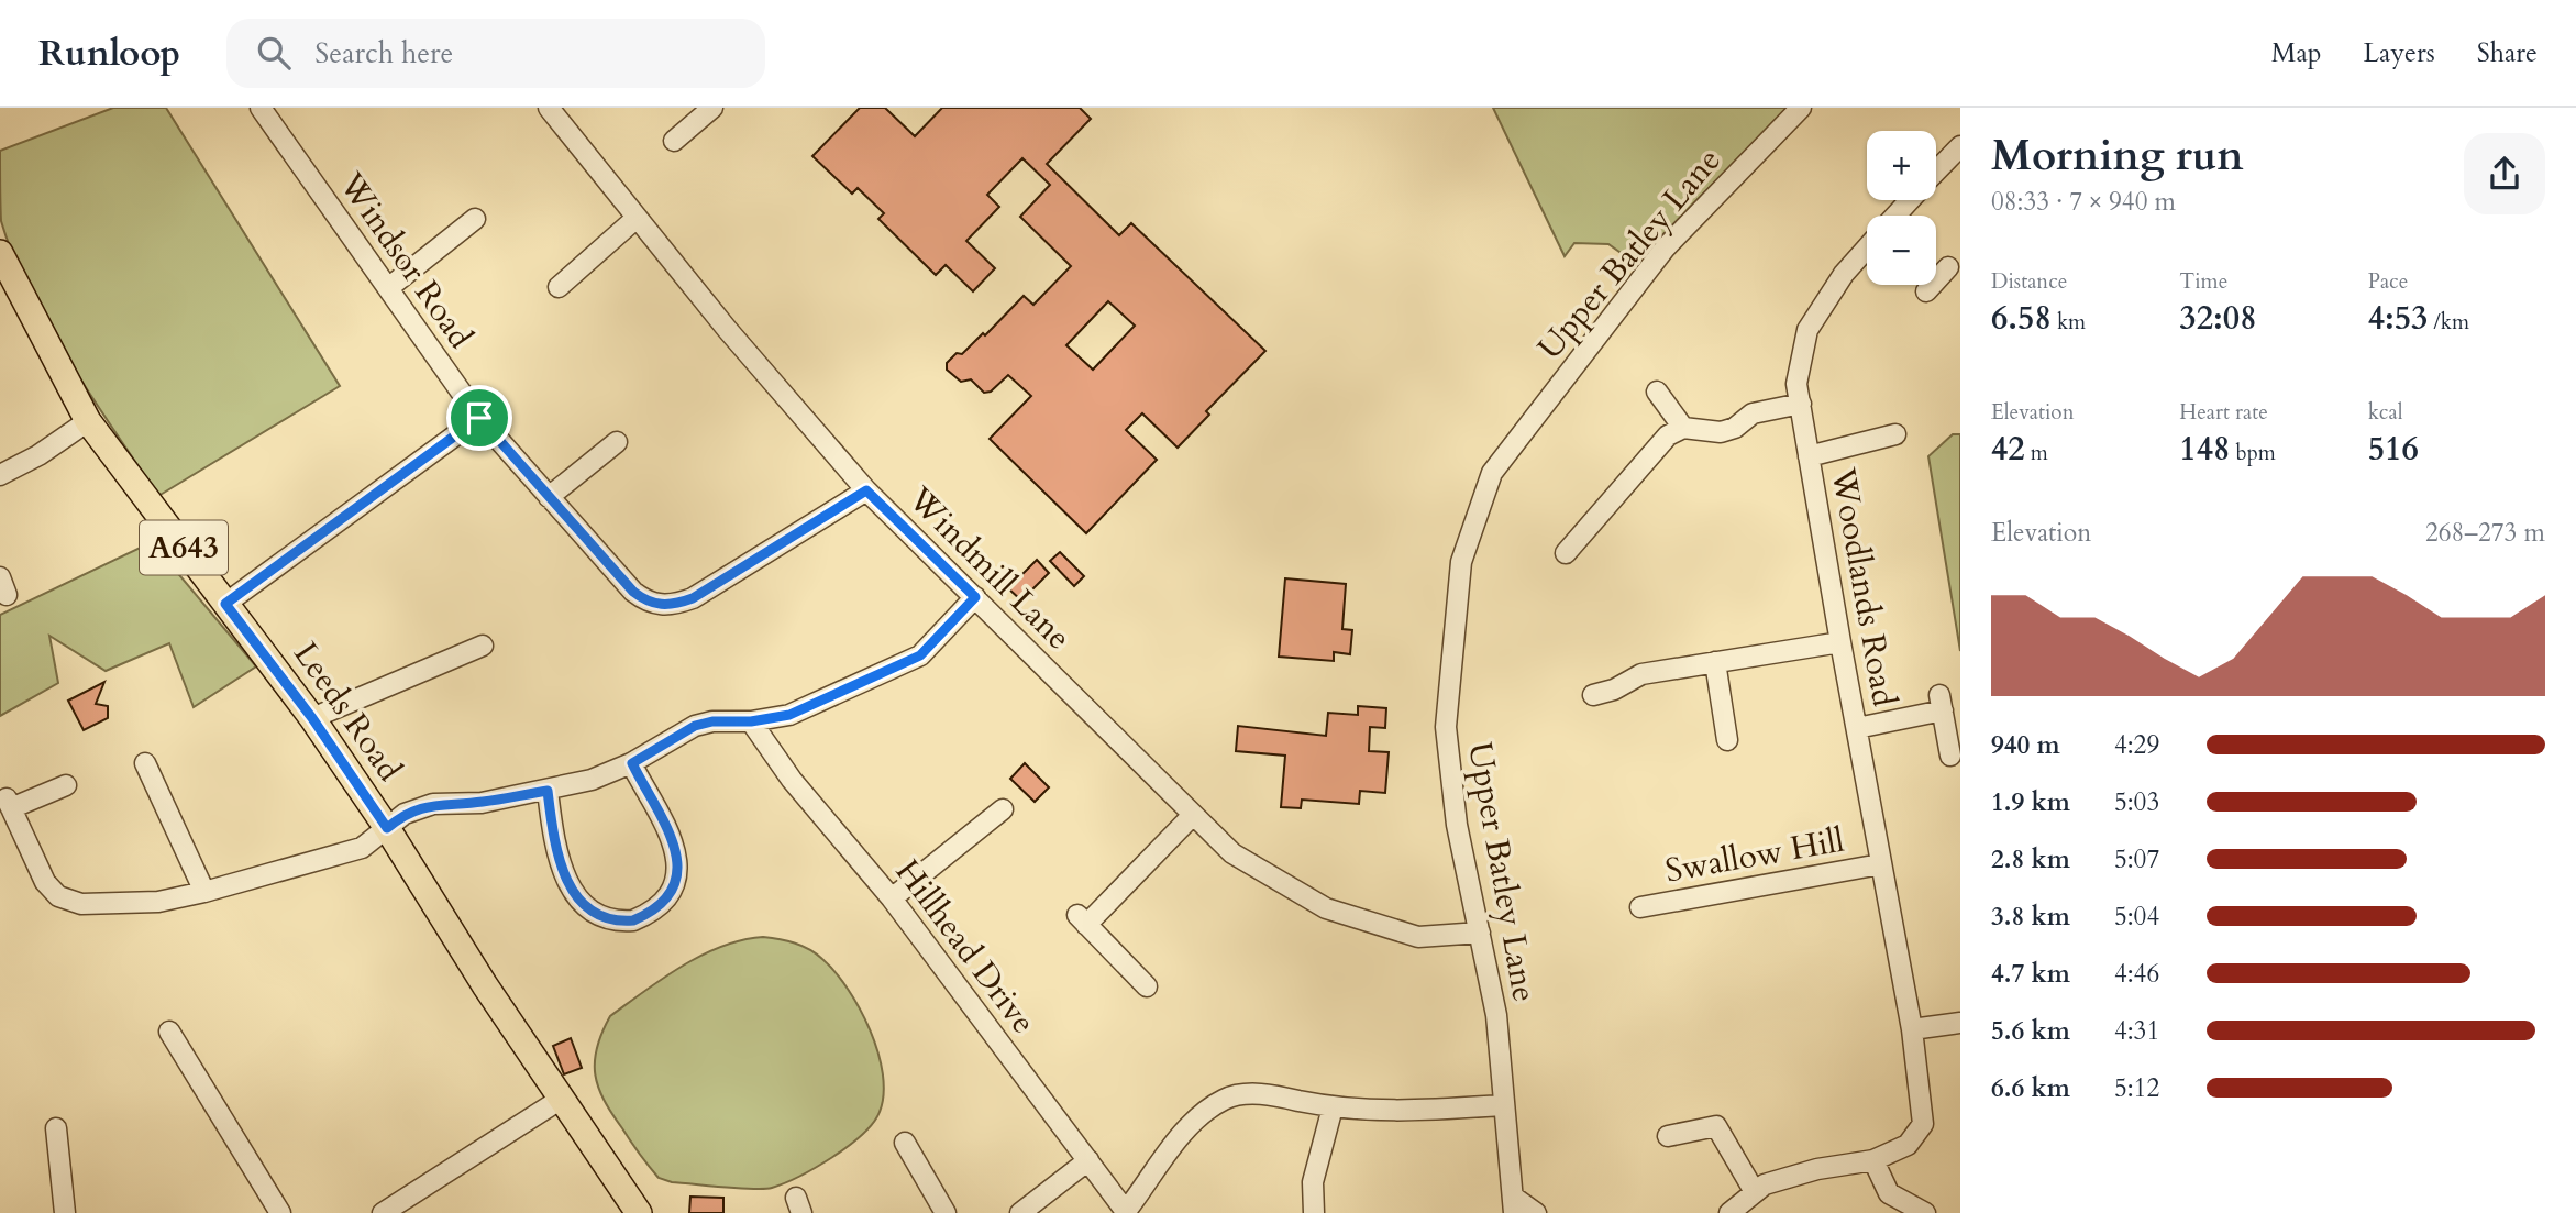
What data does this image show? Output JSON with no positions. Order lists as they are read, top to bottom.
{
  "streets": {
    "main road": ["A643", "Leeds Road"],
    "street": [
      "Upper Batley Lane",
      "Windsor Road",
      "Windmill Lane",
      "Woodlands Road",
      "Swallow Hill",
      "Hillhead Drive"
    ]
  },
  "crossings": [
    ["Upper Batley Lane", "Windmill Lane"],
    ["Windsor Road", "Windmill Lane"],
    ["Woodlands Road", "Swallow Hill"]
  ],
  "page": {
    "header": "Runloop",
    "search": "Search here",
    "nav": ["Map", "Layers", "Share"],
    "heading": ["Morning run", "08:33 · 7 × 940 m"],
    "map_buttons": ["+", "−"],
    "stats": [
      ["Distance", "6.58 km"],
      ["Time", "32:08"],
      ["Pace", "4:53 /km"],
      ["Elevation", "42 m"],
      ["Heart rate", "148 bpm"],
      ["kcal", "516"]
    ],
    "chart": ["Elevation", "268–273 m"],
    "list": [
      {
        "name": "940 m",
        "note": "4:29"
      },
      {
        "name": "1.9 km",
        "note": "5:03"
      },
      {
        "name": "2.8 km",
        "note": "5:07"
      },
      {
        "name": "3.8 km",
        "note": "5:04"
      },
      {
        "name": "4.7 km",
        "note": "4:46"
      },
      {
        "name": "5.6 km",
        "note": "4:31"
      },
      {
        "name": "6.6 km",
        "note": "5:12"
      }
    ]
  }
}
